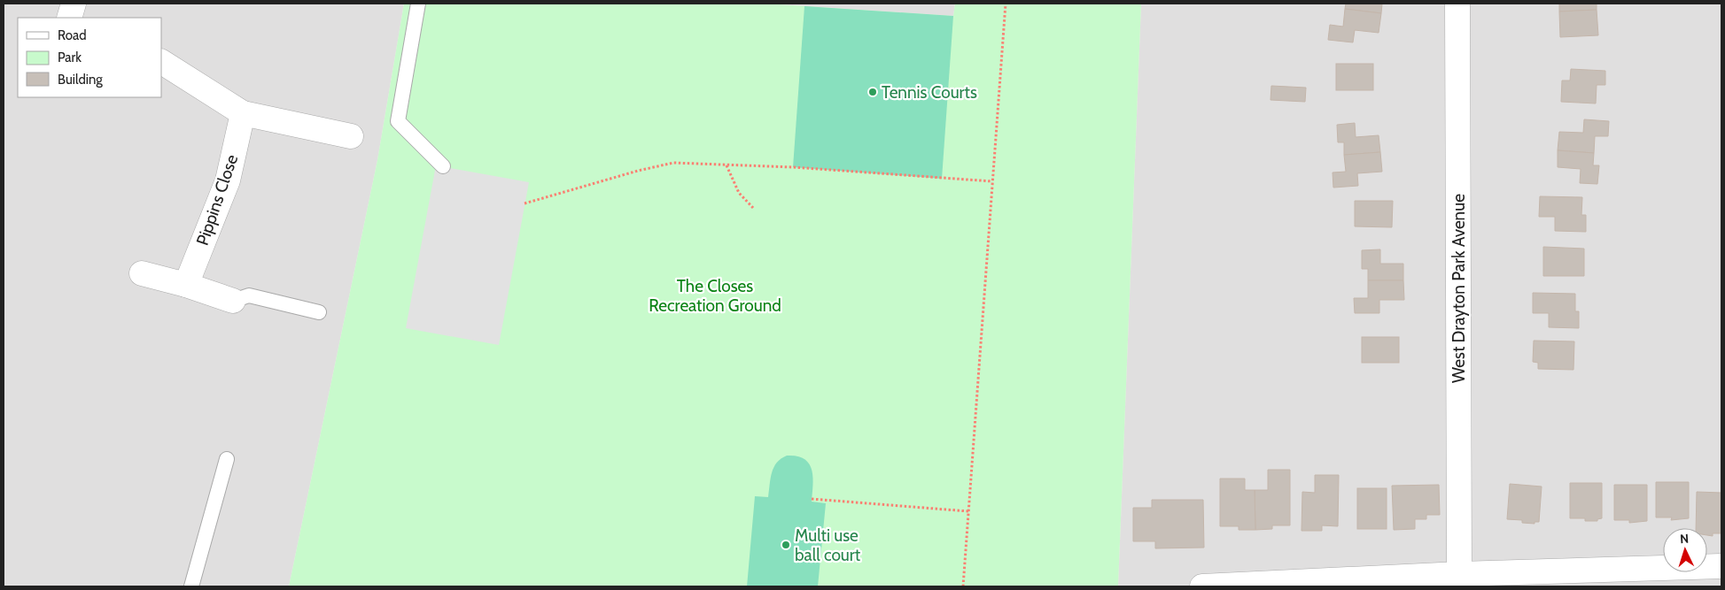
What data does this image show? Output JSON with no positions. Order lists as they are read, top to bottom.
{
  "streets": {
    "street": ["Pippins Close", "West Drayton Park Avenue"]
  },
  "parks": ["The Closes Recreation Ground"],
  "places": ["Tennis Courts", "Multi use ball court"],
  "legend": ["Road", "Park", "Building"],
  "north": "top"
}
